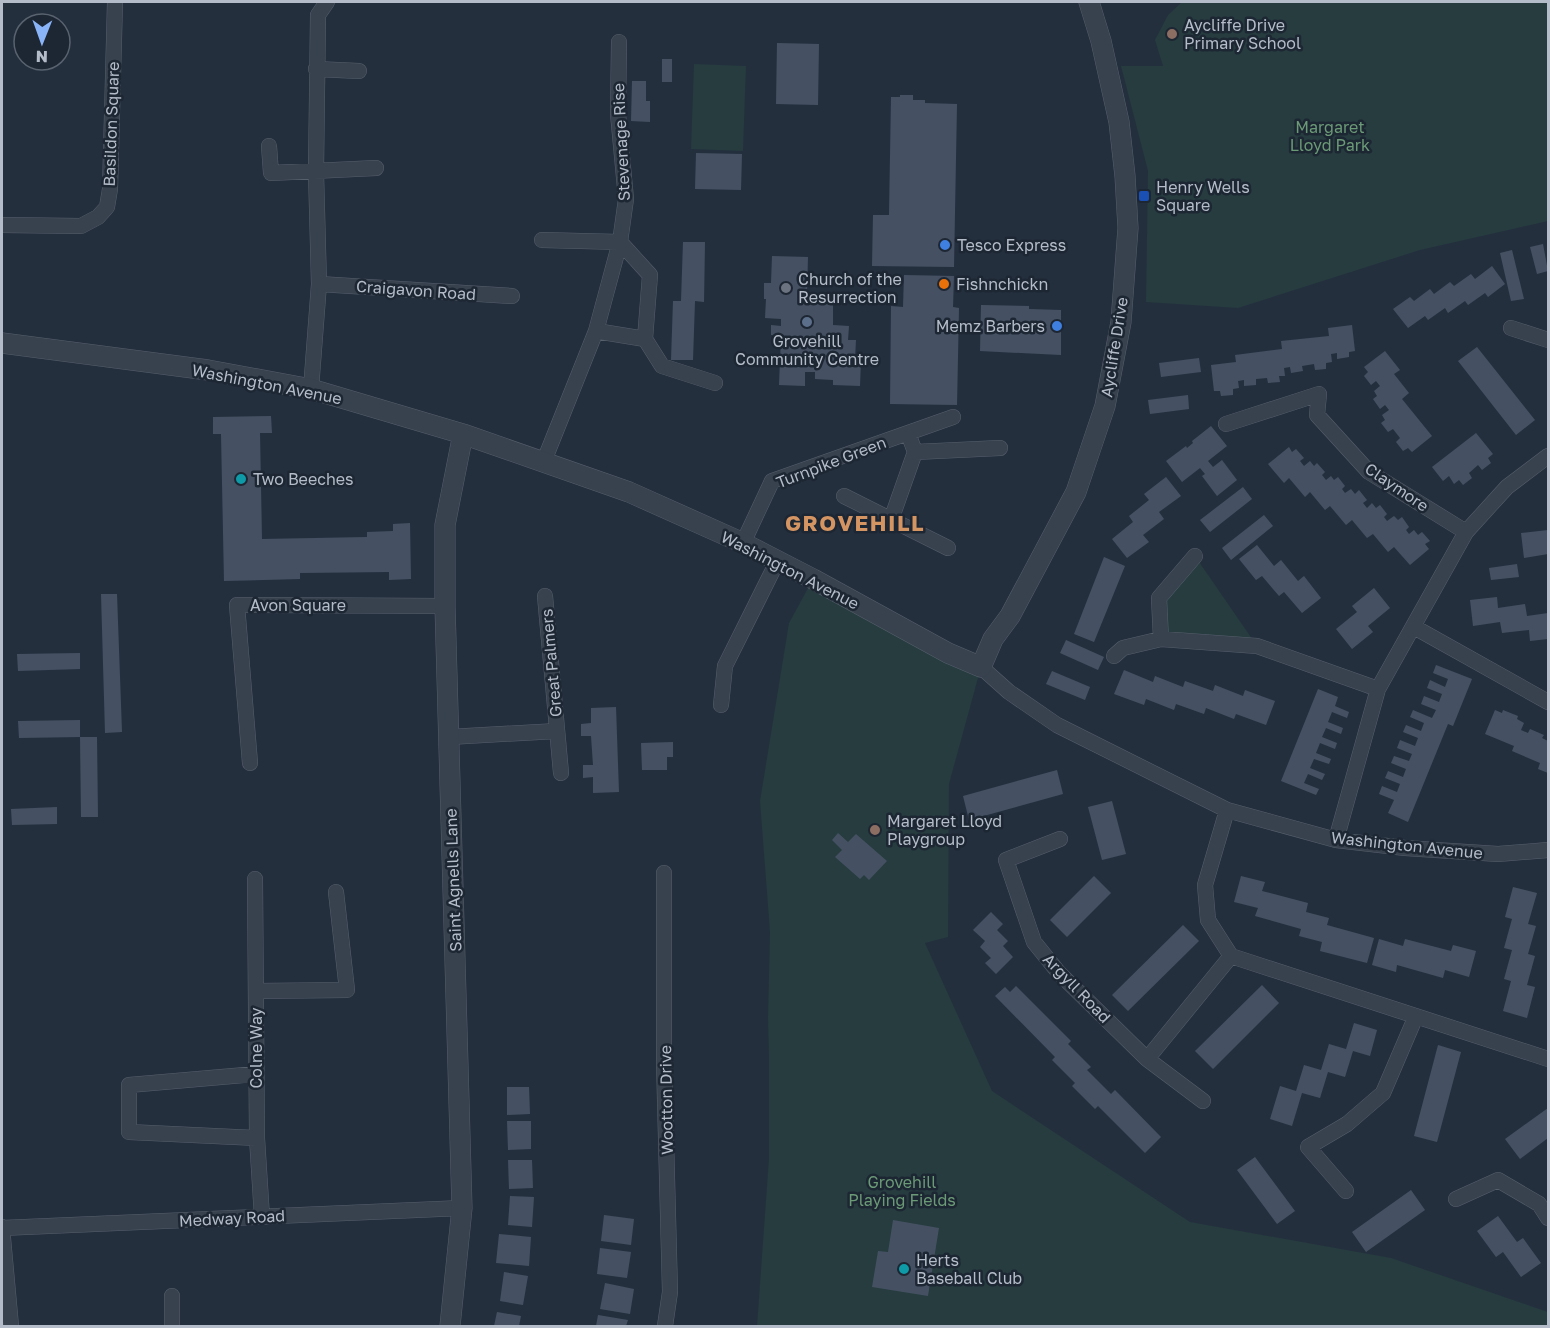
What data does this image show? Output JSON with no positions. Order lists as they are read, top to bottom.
{
  "streets": {
    "street": [
      "Basildon Square",
      "Stevenage Rise",
      "Craigavon Road",
      "Aycliffe Drive",
      "Washington Avenue",
      "Turnpike Green",
      "Claymore",
      "Avon Square",
      "Great Palmers",
      "Saint Agnells Lane",
      "Argyll Road",
      "Colne Way",
      "Wootton Drive",
      "Medway Road"
    ]
  },
  "crossings": [
    ["Stevenage Rise", "Washington Avenue"],
    ["Aycliffe Drive", "Washington Avenue"],
    ["Washington Avenue", "Turnpike Green"],
    ["Washington Avenue", "Saint Agnells Lane"],
    ["Avon Square", "Saint Agnells Lane"],
    ["Great Palmers", "Saint Agnells Lane"],
    ["Saint Agnells Lane", "Medway Road"],
    ["Colne Way", "Medway Road"]
  ],
  "districts": ["GROVEHILL"],
  "parks": ["Margaret Lloyd Park", "Grovehill Playing Fields"],
  "places": {
    "other": [
      "Aycliffe Drive Primary School",
      "Tesco Express",
      "Fishnchickn",
      "Church of the Resurrection",
      "Grovehill Community Centre",
      "Memz Barbers",
      "Two Beeches",
      "Margaret Lloyd Playgroup",
      "Herts Baseball Club"
    ],
    "transit": ["Henry Wells Square"]
  },
  "north": "bottom"
}
